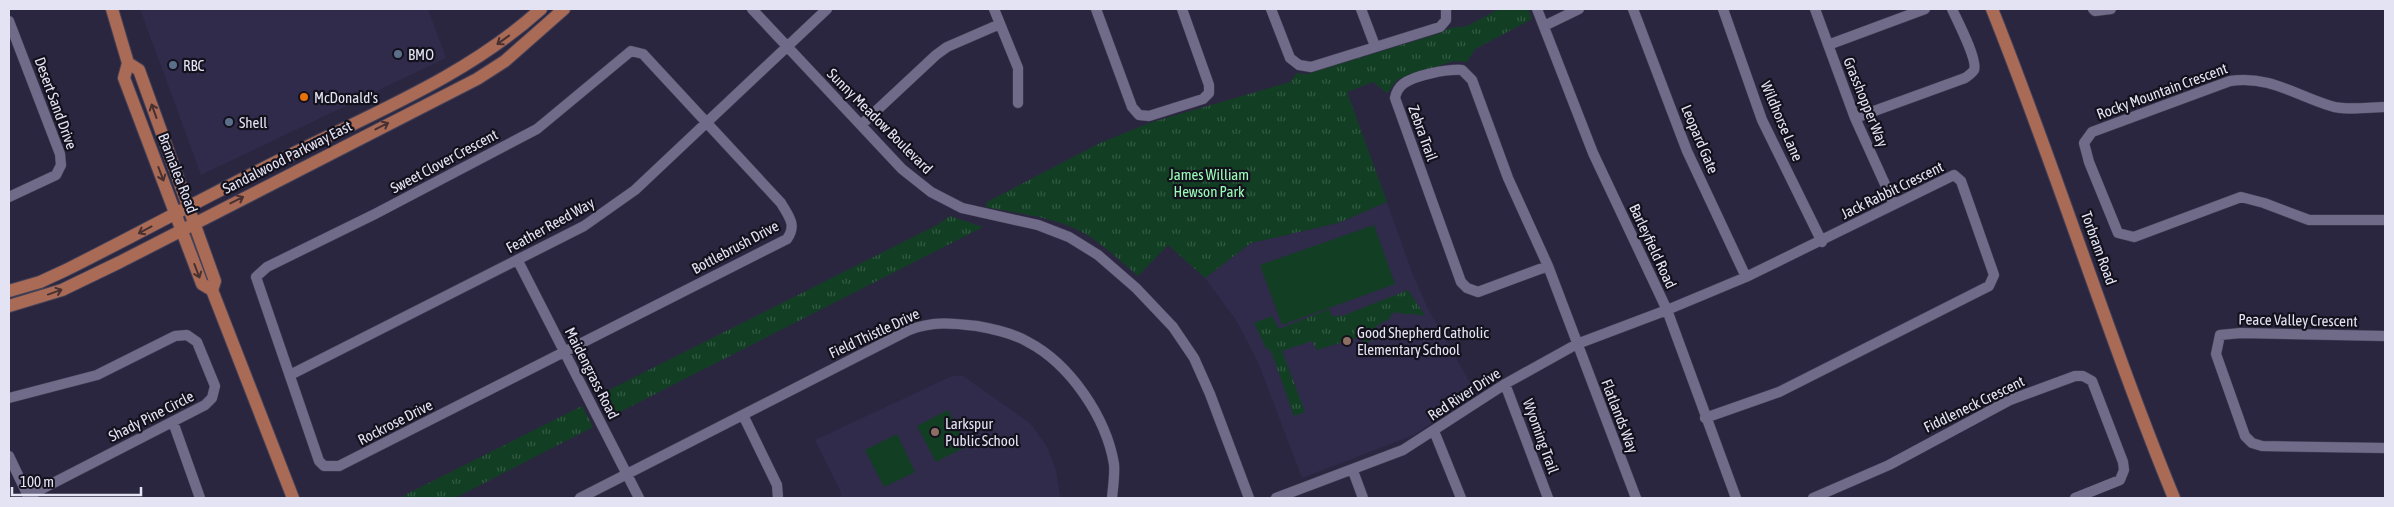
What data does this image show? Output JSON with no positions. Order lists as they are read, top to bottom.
{
  "streets": {
    "main road": ["Sandalwood Parkway East", "Bramalea Road", "Torbram Road"],
    "street": [
      "Rocky Mountain Crescent",
      "Grasshopper Way",
      "Desert Sand Drive",
      "Sunny Meadow Boulevard",
      "Wildhorse Lane",
      "Zebra Trail",
      "Leopard Gate",
      "Sweet Clover Crescent",
      "Jack Rabbit Crescent",
      "Feather Reed Way",
      "Barleyfield Road",
      "Bottlebrush Drive",
      "Peace Valley Crescent",
      "Field Thistle Drive",
      "Maidengrass Road",
      "Red River Drive",
      "Fiddleneck Crescent",
      "Shady Pine Circle",
      "Flatlands Way",
      "Rockrose Drive",
      "Wyoming Trail"
    ]
  },
  "crossings": [
    ["Grasshopper Way", "Jack Rabbit Crescent"],
    ["Sunny Meadow Boulevard", "Feather Reed Way"],
    ["Wildhorse Lane", "Jack Rabbit Crescent"],
    ["Zebra Trail", "Red River Drive"],
    ["Zebra Trail", "Flatlands Way"],
    ["Leopard Gate", "Jack Rabbit Crescent"],
    ["Sandalwood Parkway East", "Bramalea Road"],
    ["Sweet Clover Crescent", "Feather Reed Way"],
    ["Sweet Clover Crescent", "Bottlebrush Drive"],
    ["Sweet Clover Crescent", "Rockrose Drive"],
    ["Jack Rabbit Crescent", "Barleyfield Road"],
    ["Jack Rabbit Crescent", "Red River Drive"],
    ["Feather Reed Way", "Bottlebrush Drive"],
    ["Feather Reed Way", "Maidengrass Road"],
    ["Feather Reed Way", "Rockrose Drive"],
    ["Barleyfield Road", "Red River Drive"],
    ["Bottlebrush Drive", "Maidengrass Road"],
    ["Bottlebrush Drive", "Rockrose Drive"],
    ["Field Thistle Drive", "Maidengrass Road"],
    ["Maidengrass Road", "Rockrose Drive"],
    ["Red River Drive", "Flatlands Way"],
    ["Red River Drive", "Wyoming Trail"]
  ],
  "parks": ["James William Hewson Park"],
  "places": [
    "BMO",
    "RBC",
    "McDonald's",
    "Shell",
    "Good Shepherd Catholic Elementary School",
    "Larkspur Public School"
  ],
  "scale_bar": "100 m"
}
